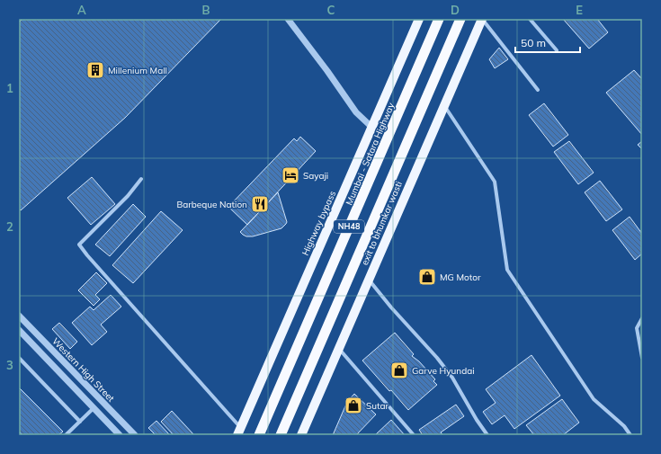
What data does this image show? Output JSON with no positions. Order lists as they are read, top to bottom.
{
  "streets": {
    "highway": ["Mumbai - Satara Highway", "NH48"],
    "main road": ["Highway bypass", "exit to bhumkar wasti"],
    "street": ["Western High Street"]
  },
  "places": {
    "building": ["Millenium Mall"],
    "hotel": ["Sayaji"],
    "restaurant": ["Barbeque Nation"],
    "shop": ["MG Motor", "Garve Hyundai", "Sutar"]
  },
  "scale_bar": "50 m",
  "grid": {
    "columns": [
      "A",
      "B",
      "C",
      "D",
      "E"
    ],
    "rows": ["1", "2", "3"]
  }
}
